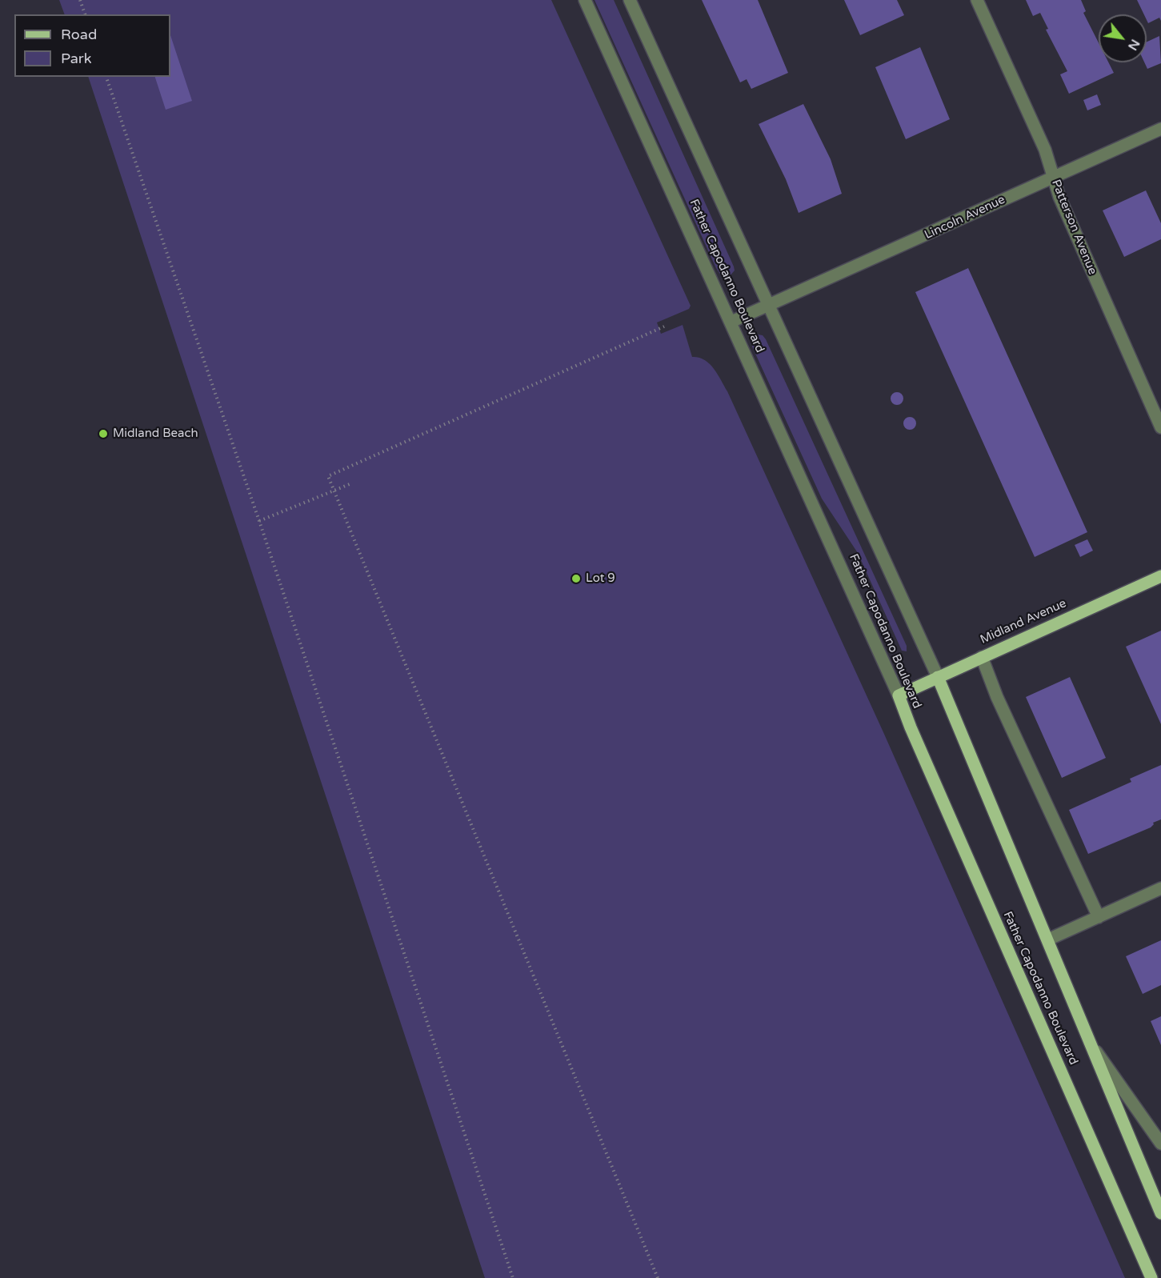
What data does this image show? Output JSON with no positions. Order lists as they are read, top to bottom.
{
  "streets": {
    "main road": ["Father Capodanno Boulevard", "Midland Avenue"],
    "street": ["Lincoln Avenue", "Patterson Avenue"]
  },
  "crossings": [
    ["Lincoln Avenue", "Patterson Avenue"],
    ["Lincoln Avenue", "Father Capodanno Boulevard"],
    ["Father Capodanno Boulevard", "Midland Avenue"]
  ],
  "places": ["Midland Beach", "Lot 9"],
  "legend": ["Road", "Park"],
  "north": "bottom right"
}
